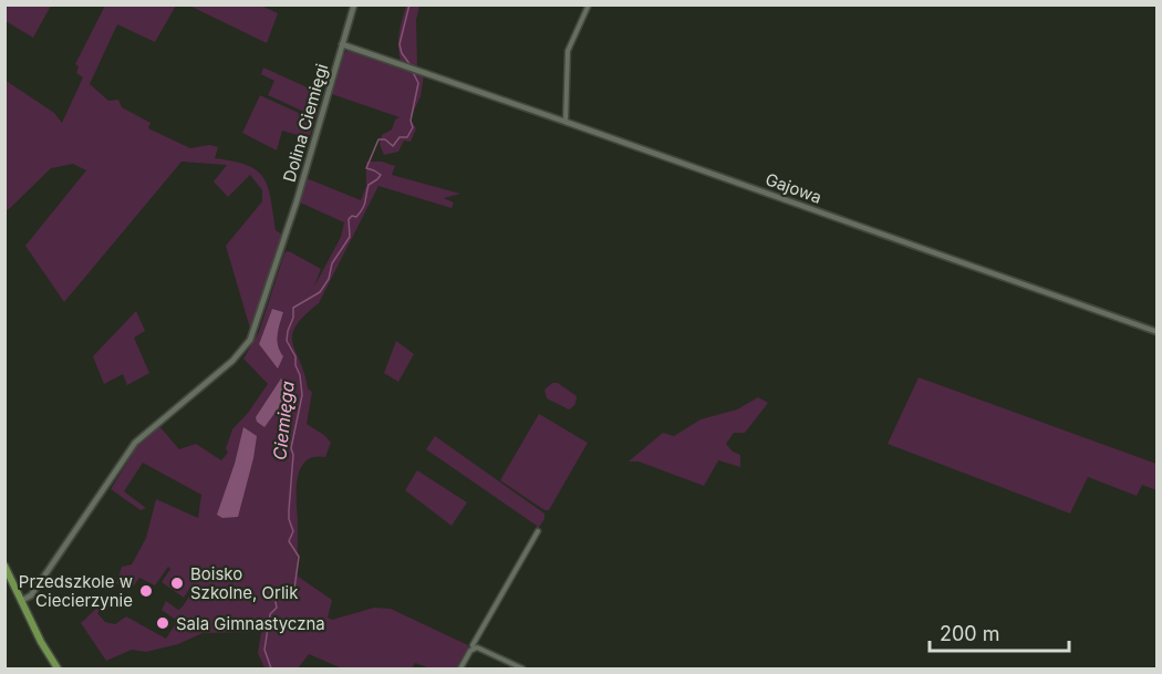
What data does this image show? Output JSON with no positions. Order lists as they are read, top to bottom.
{
  "streets": {
    "street": ["Dolina Ciemięgi", "Gajowa"]
  },
  "crossings": [
    ["Dolina Ciemięgi", "Gajowa"]
  ],
  "water": ["Ciemięga"],
  "places": ["Boisko Szkolne, Orlik", "Przedszkole w Ciecierzynie", "Sala Gimnastyczna"],
  "scale_bar": "200 m"
}
